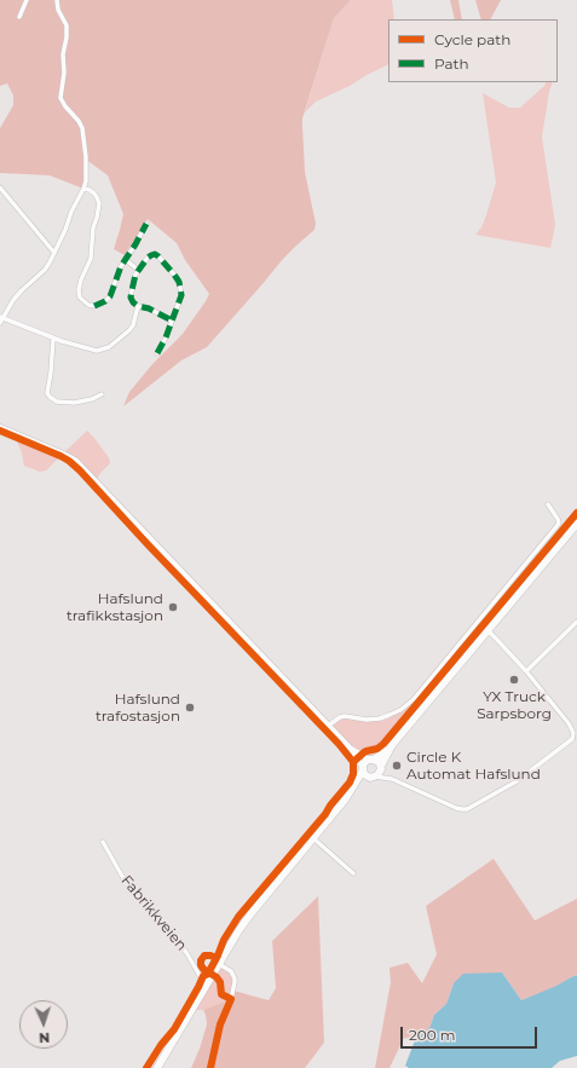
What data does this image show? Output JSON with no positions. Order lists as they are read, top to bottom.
{
  "streets": {
    "street": ["Fabrikkveien"]
  },
  "places": [
    "Hafslund trafikkstasjon",
    "YX Truck Sarpsborg",
    "Hafslund trafostasjon",
    "Circle K Automat Hafslund"
  ],
  "legend": ["Cycle path", "Path"],
  "scale_bar": "200 m",
  "north": "bottom"
}
